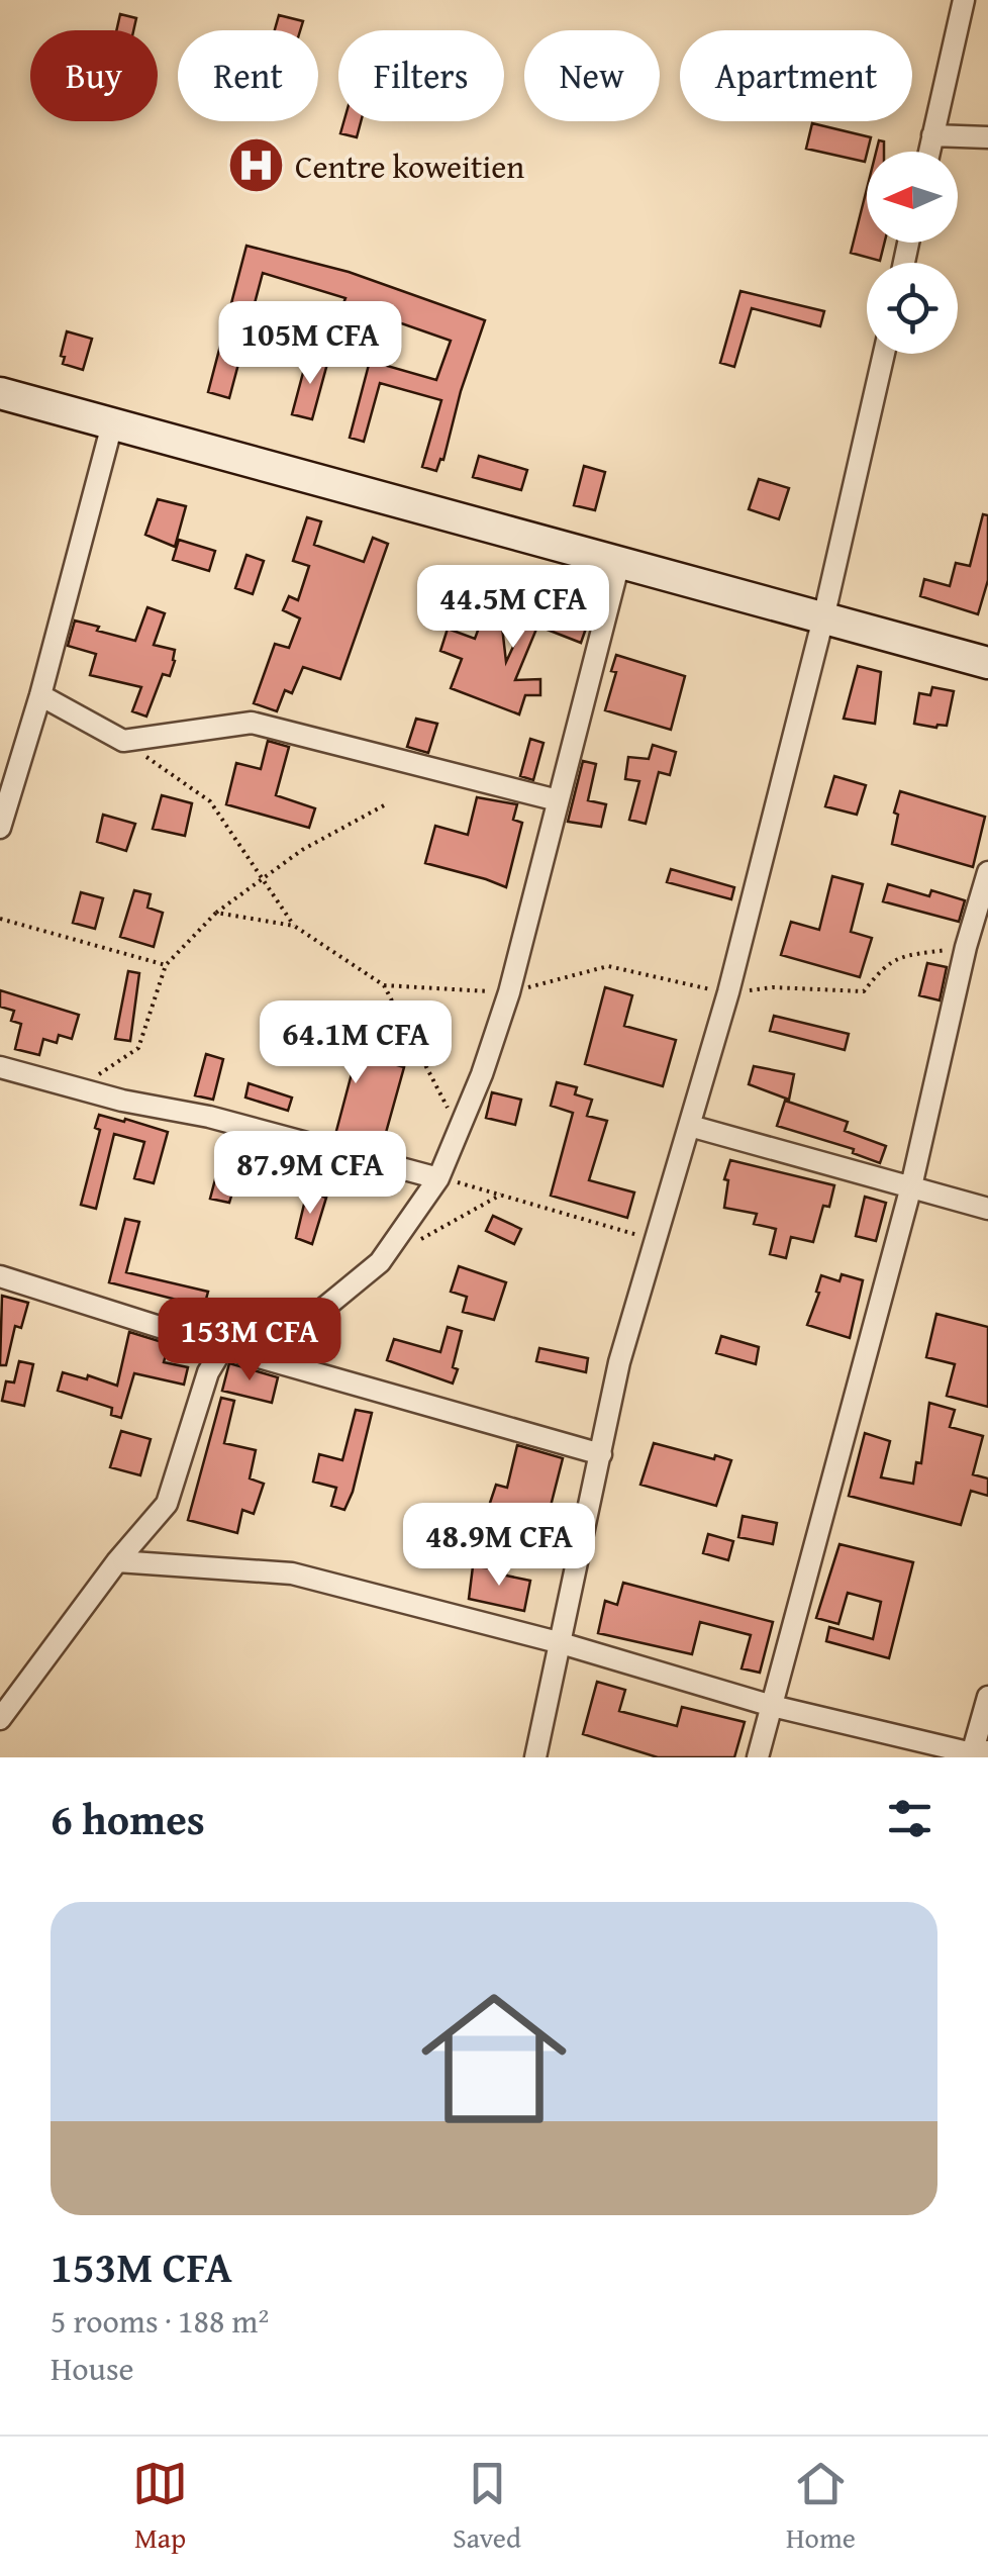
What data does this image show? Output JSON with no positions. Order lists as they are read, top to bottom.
{
  "places": {
    "hospital": ["Centre koweitien"]
  },
  "north": "left",
  "page": {
    "chip": [
      "Buy",
      "Rent",
      "Filters",
      "New",
      "Apartment"
    ],
    "price": [
      "105M CFA",
      "44.5M CFA",
      "64.1M CFA",
      "87.9M CFA",
      "153M CFA",
      "48.9M CFA"
    ],
    "heading": "6 homes",
    "list": [
      {
        "name": "153M CFA",
        "note": "5 rooms · 188 m² · House"
      }
    ],
    "tabs": ["Map", "Saved", "Home"]
  }
}
